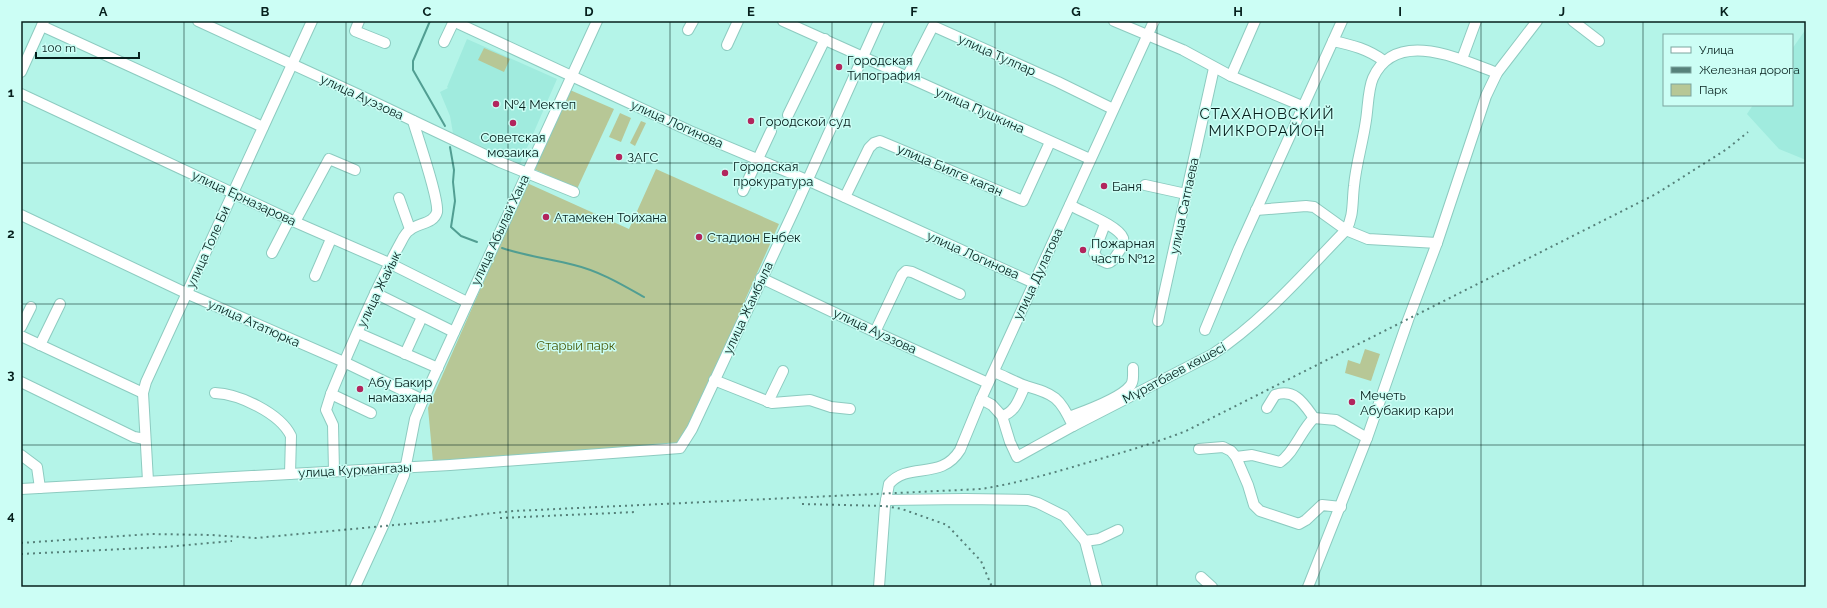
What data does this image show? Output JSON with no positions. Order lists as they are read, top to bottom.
{
  "streets": {
    "street": [
      "улица Тулпар",
      "улица Ауэзова",
      "улица Пушкина",
      "улица Логинова",
      "улица Билге каган",
      "улица Ерназарова",
      "улица Сатпаева",
      "улица Абылай Хана",
      "улица Толе Би",
      "улица Дулатова",
      "улица Жайык",
      "улица Жамбыла",
      "улица Ататюрка",
      "Мұратбаев көшесі",
      "улица Курмангазы"
    ]
  },
  "crossings": [
    ["улица Тулпар", "улица Пушкина"],
    ["улица Тулпар", "улица Дулатова"],
    ["улица Ауэзова", "улица Абылай Хана"],
    ["улица Ауэзова", "улица Толе Би"],
    ["улица Ауэзова", "улица Дулатова"],
    ["улица Ауэзова", "улица Жамбыла"],
    ["улица Пушкина", "улица Билге каган"],
    ["улица Пушкина", "улица Дулатова"],
    ["улица Пушкина", "улица Жамбыла"],
    ["улица Логинова", "улица Билге каган"],
    ["улица Логинова", "улица Абылай Хана"],
    ["улица Логинова", "улица Дулатова"],
    ["улица Логинова", "улица Жамбыла"],
    ["улица Ерназарова", "улица Абылай Хана"],
    ["улица Ерназарова", "улица Толе Би"],
    ["улица Ерназарова", "улица Жайык"],
    ["улица Абылай Хана", "улица Ататюрка"],
    ["улица Абылай Хана", "улица Курмангазы"],
    ["улица Толе Би", "улица Ататюрка"],
    ["улица Толе Би", "улица Курмангазы"],
    ["улица Жайык", "улица Ататюрка"],
    ["улица Жайык", "улица Курмангазы"],
    ["улица Жамбыла", "улица Курмангазы"]
  ],
  "districts": ["СТАХАНОВСКИЙ МИКРОРАЙОН"],
  "parks": ["Старый парк"],
  "places": [
    "Городская Типография",
    "№4 Мектеп",
    "Городской суд",
    "Советская мозаика",
    "ЗАГС",
    "Городская прокуратура",
    "Баня",
    "Атамекен Тойхана",
    "Стадион Енбек",
    "Пожарная часть №12",
    "Абу Бакир намазхана",
    "Мечеть Абубакир кари"
  ],
  "legend": ["Улица", "Железная дорога", "Парк"],
  "scale_bar": "100 m",
  "grid": {
    "columns": [
      "A",
      "B",
      "C",
      "D",
      "E",
      "F",
      "G",
      "H",
      "I",
      "J",
      "K"
    ],
    "rows": [
      "1",
      "2",
      "3",
      "4"
    ]
  }
}
